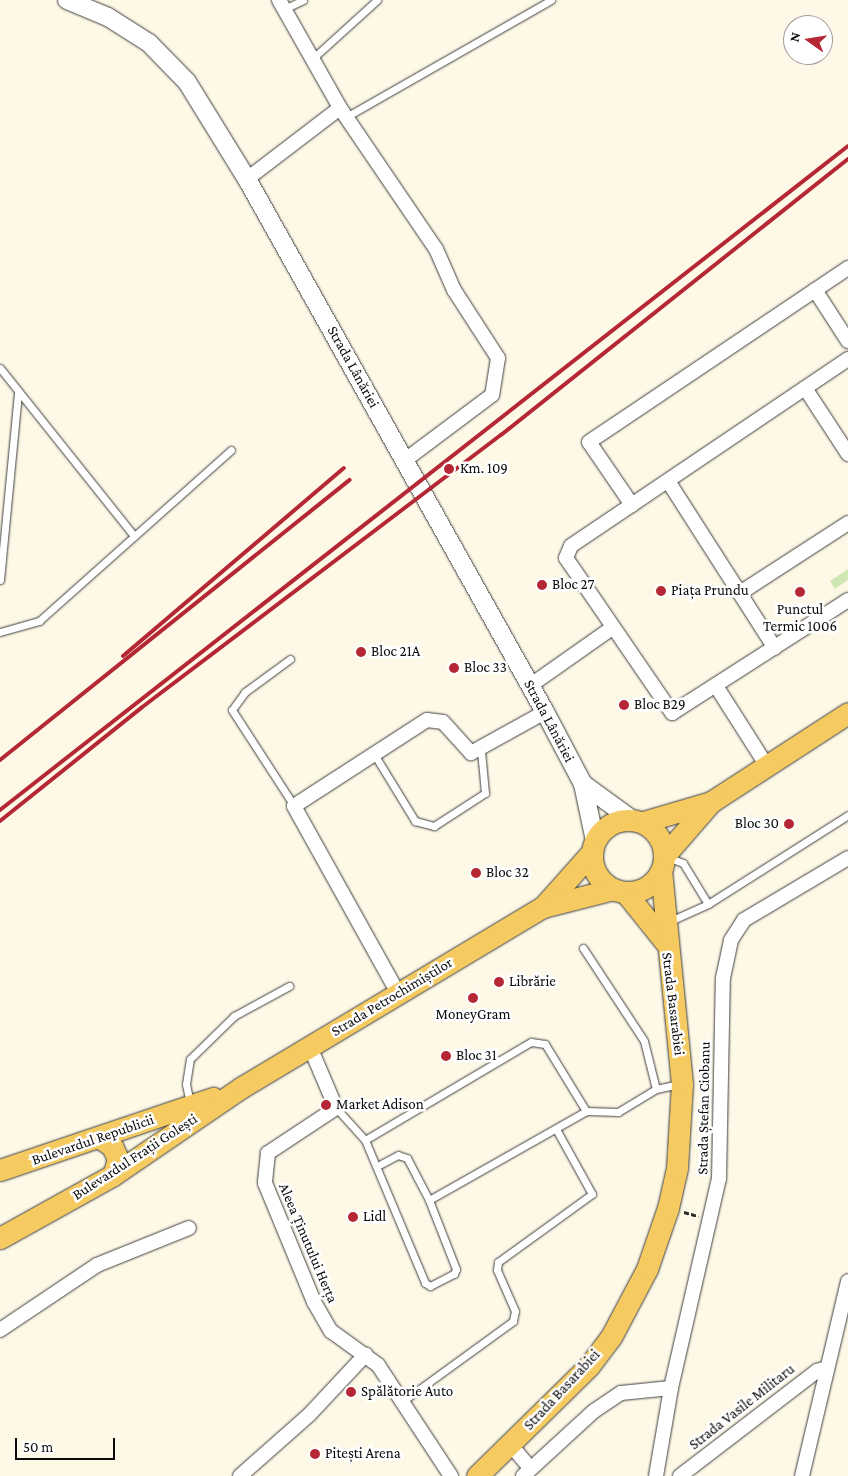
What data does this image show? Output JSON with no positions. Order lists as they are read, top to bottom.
{
  "streets": {
    "main road": [
      "Strada Petrochimiștilor",
      "Strada Basarabiei",
      "Bulevardul Republicii",
      "Bulevardul Frații Golești"
    ],
    "street": [
      "Strada Lânăriei",
      "Strada Ștefan Ciobanu",
      "Aleea Ținutului Herța",
      "Strada Vasile Militaru"
    ]
  },
  "crossings": [
    ["Strada Petrochimiștilor", "Strada Basarabiei"],
    ["Strada Petrochimiștilor", "Bulevardul Republicii"],
    ["Strada Petrochimiștilor", "Bulevardul Frații Golești"],
    ["Bulevardul Republicii", "Bulevardul Frații Golești"]
  ],
  "places": [
    "Km. 109",
    "Bloc 27",
    "Piața Prundu",
    "Punctul Termic 1006",
    "Bloc 21A",
    "Bloc 33",
    "Bloc B29",
    "Bloc 30",
    "Bloc 32",
    "Librărie",
    "MoneyGram",
    "Bloc 31",
    "Market Adison",
    "Lidl",
    "Spălătorie Auto",
    "Pitești Arena"
  ],
  "scale_bar": "50 m",
  "north": "left"
}
